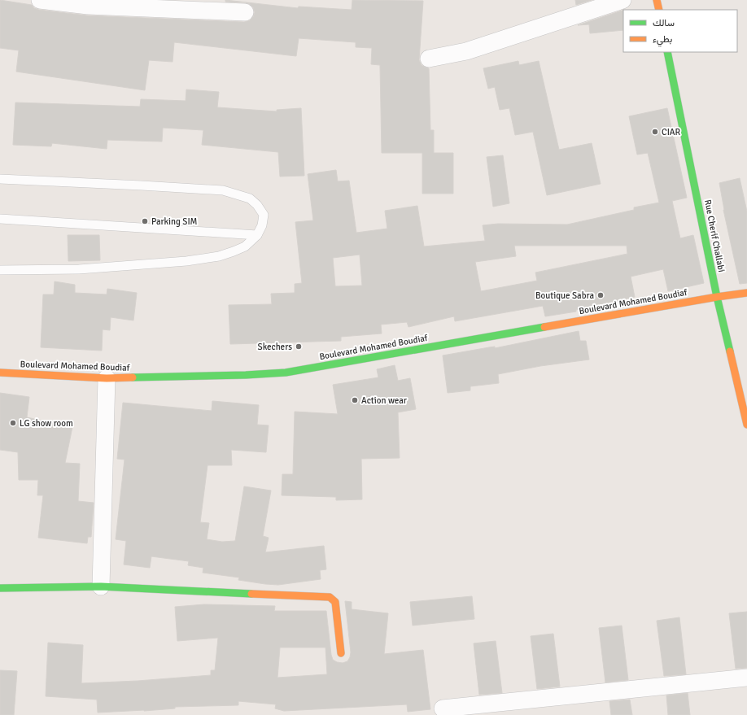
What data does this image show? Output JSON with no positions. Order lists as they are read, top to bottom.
{
  "streets": {
    "street": ["Rue Cherif Challabi", "Boulevard Mohamed Boudiaf"]
  },
  "crossings": [
    ["Rue Cherif Challabi", "Boulevard Mohamed Boudiaf"]
  ],
  "places": [
    "CIAR",
    "Parking SIM",
    "Boutique Sabra",
    "Skechers",
    "Action wear",
    "LG show room"
  ],
  "legend": ["سالك", "بطيء"]
}
